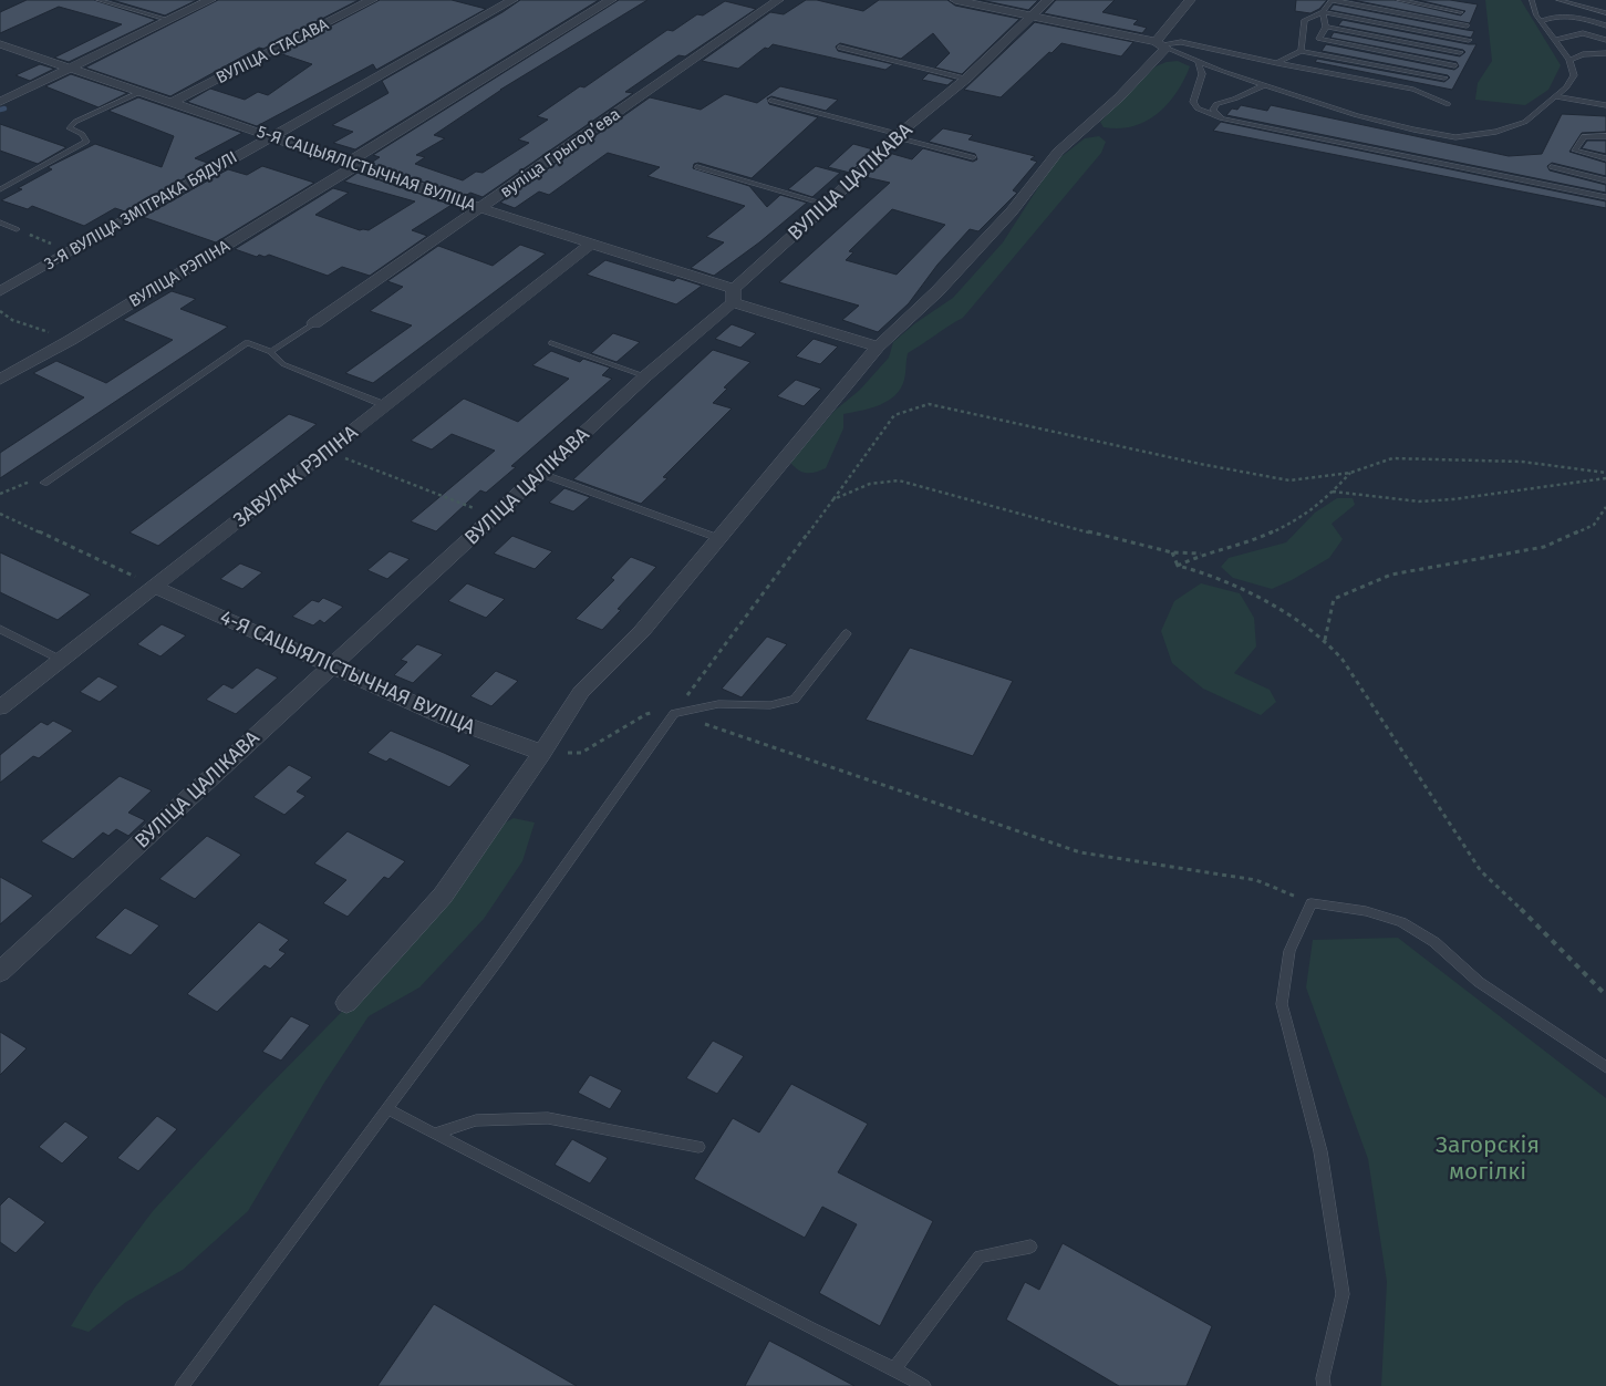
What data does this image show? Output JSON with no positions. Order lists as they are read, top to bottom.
{
  "streets": {
    "street": [
      "ВУЛІЦА СТАСАВА",
      "вуліца Грыгорʼева",
      "5-Я САЦЫЯЛІСТЫЧНАЯ ВУЛІЦА",
      "ВУЛІЦА ЦАЛІКАВА",
      "3-Я ВУЛІЦА ЗМІТРАКА БЯДУЛІ",
      "ВУЛІЦА РЭПІНА",
      "ЗАВУЛАК РЭПІНА",
      "4-Я САЦЫЯЛІСТЫЧНАЯ ВУЛІЦА"
    ]
  },
  "crossings": [
    ["ВУЛІЦА СТАСАВА", "5-Я САЦЫЯЛІСТЫЧНАЯ ВУЛІЦА"],
    ["вуліца Грыгорʼева", "5-Я САЦЫЯЛІСТЫЧНАЯ ВУЛІЦА"],
    ["5-Я САЦЫЯЛІСТЫЧНАЯ ВУЛІЦА", "ВУЛІЦА ЦАЛІКАВА"],
    ["5-Я САЦЫЯЛІСТЫЧНАЯ ВУЛІЦА", "3-Я ВУЛІЦА ЗМІТРАКА БЯДУЛІ"],
    ["5-Я САЦЫЯЛІСТЫЧНАЯ ВУЛІЦА", "ВУЛІЦА РЭПІНА"],
    ["5-Я САЦЫЯЛІСТЫЧНАЯ ВУЛІЦА", "ЗАВУЛАК РЭПІНА"],
    ["ВУЛІЦА ЦАЛІКАВА", "4-Я САЦЫЯЛІСТЫЧНАЯ ВУЛІЦА"],
    ["ЗАВУЛАК РЭПІНА", "4-Я САЦЫЯЛІСТЫЧНАЯ ВУЛІЦА"]
  ],
  "parks": ["Загорскія могілкі"]
}
